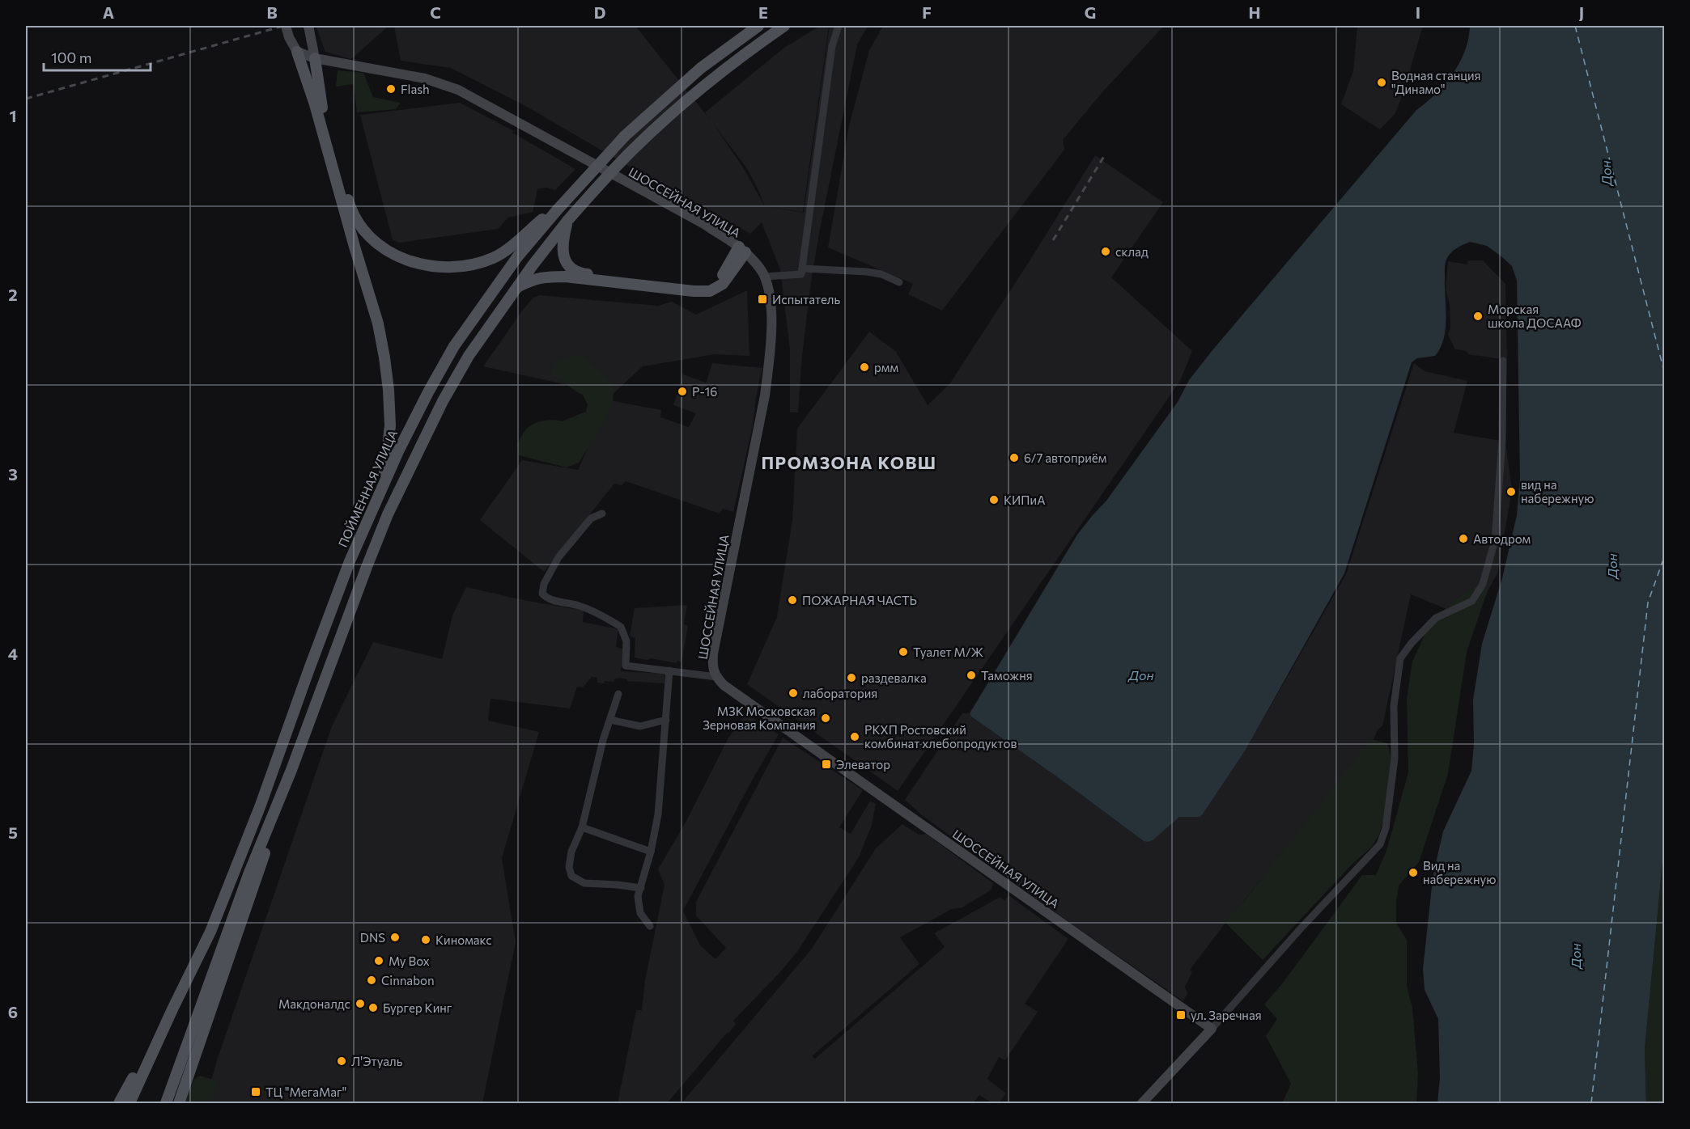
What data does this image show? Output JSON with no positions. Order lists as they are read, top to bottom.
{
  "streets": {
    "main road": ["ШОССЕЙНАЯ УЛИЦА", "ПОЙМЕННАЯ УЛИЦА"]
  },
  "districts": ["ПРОМЗОНА КОВШ"],
  "water": ["Дон"],
  "places": {
    "other": [
      "Водная станция \"Динамо\"",
      "Flash",
      "склад",
      "Морская школа ДОСААФ",
      "рмм",
      "Р-16",
      "6/7 автоприём",
      "вид на набережную",
      "КИПиА",
      "Автодром",
      "ПОЖАРНАЯ ЧАСТЬ",
      "Туалет М/Ж",
      "Таможня",
      "раздевалка",
      "лаборатория",
      "МЗК Московская Зерновая Компания",
      "РКХП Ростовский комбинат хлебопродуктов",
      "Вид на набережную",
      "DNS",
      "Киномакс",
      "My Box",
      "Cinnabon",
      "Макдоналдс",
      "Бургер Кинг",
      "Л'Этуаль"
    ],
    "transit": [
      "Испытатель",
      "Элеватор",
      "ул. Заречная",
      "ТЦ \"МегаМаг\""
    ]
  },
  "scale_bar": "100 m",
  "grid": {
    "columns": [
      "A",
      "B",
      "C",
      "D",
      "E",
      "F",
      "G",
      "H",
      "I",
      "J"
    ],
    "rows": [
      "1",
      "2",
      "3",
      "4",
      "5",
      "6"
    ]
  }
}
